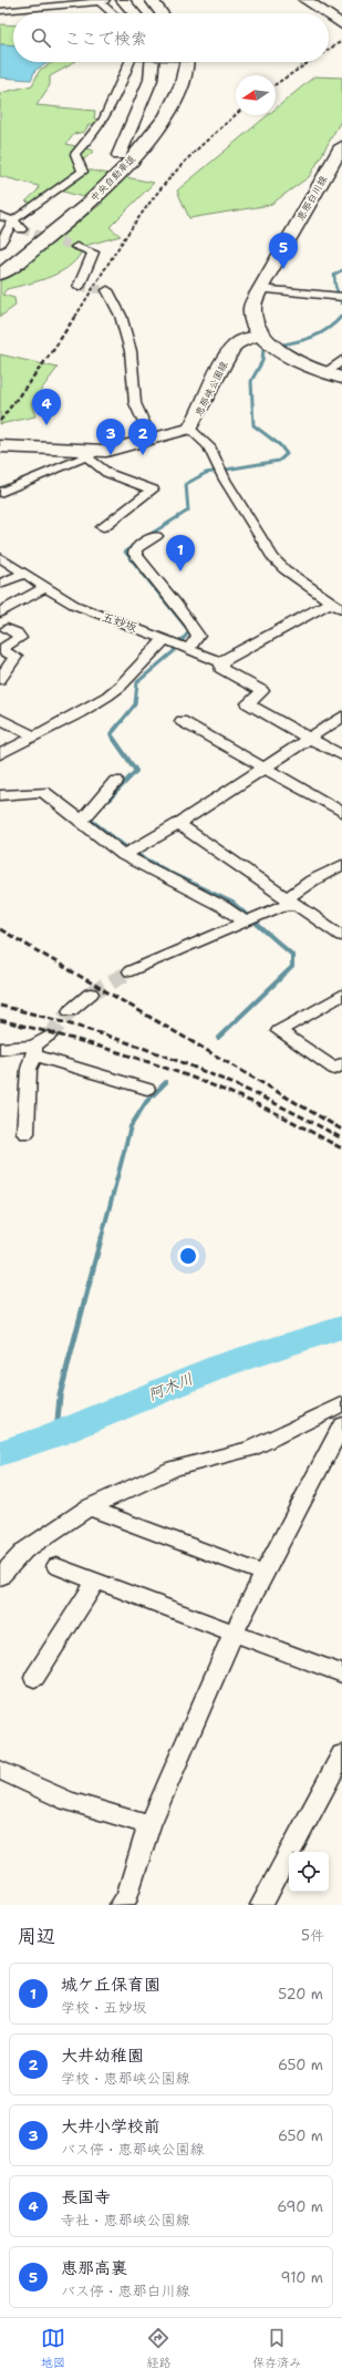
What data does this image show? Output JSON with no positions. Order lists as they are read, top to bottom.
{
  "streets": {
    "main road": ["中央自動車道", "恵那白川線", "恵那峡公園線"],
    "street": ["五妙坂"]
  },
  "crossings": [
    ["恵那白川線", "恵那峡公園線"]
  ],
  "water": ["阿木川"],
  "north": "left",
  "page": {
    "search": "ここで検索",
    "pins": [
      "5",
      "4",
      "2",
      "3",
      "1"
    ],
    "heading": ["周辺", "5件"],
    "list": [
      {
        "mark": "1",
        "name": "城ケ丘保育園",
        "note": "学校 · 五妙坂",
        "value": "520 m"
      },
      {
        "mark": "2",
        "name": "大井幼稚園",
        "note": "学校 · 恵那峡公園線",
        "value": "650 m"
      },
      {
        "mark": "3",
        "name": "大井小学校前",
        "note": "バス停 · 恵那峡公園線",
        "value": "650 m"
      },
      {
        "mark": "4",
        "name": "長国寺",
        "note": "寺社 · 恵那峡公園線",
        "value": "690 m"
      },
      {
        "mark": "5",
        "name": "恵那高裏",
        "note": "バス停 · 恵那白川線",
        "value": "910 m"
      }
    ],
    "nav": ["地図", "経路", "保存済み"]
  }
}
